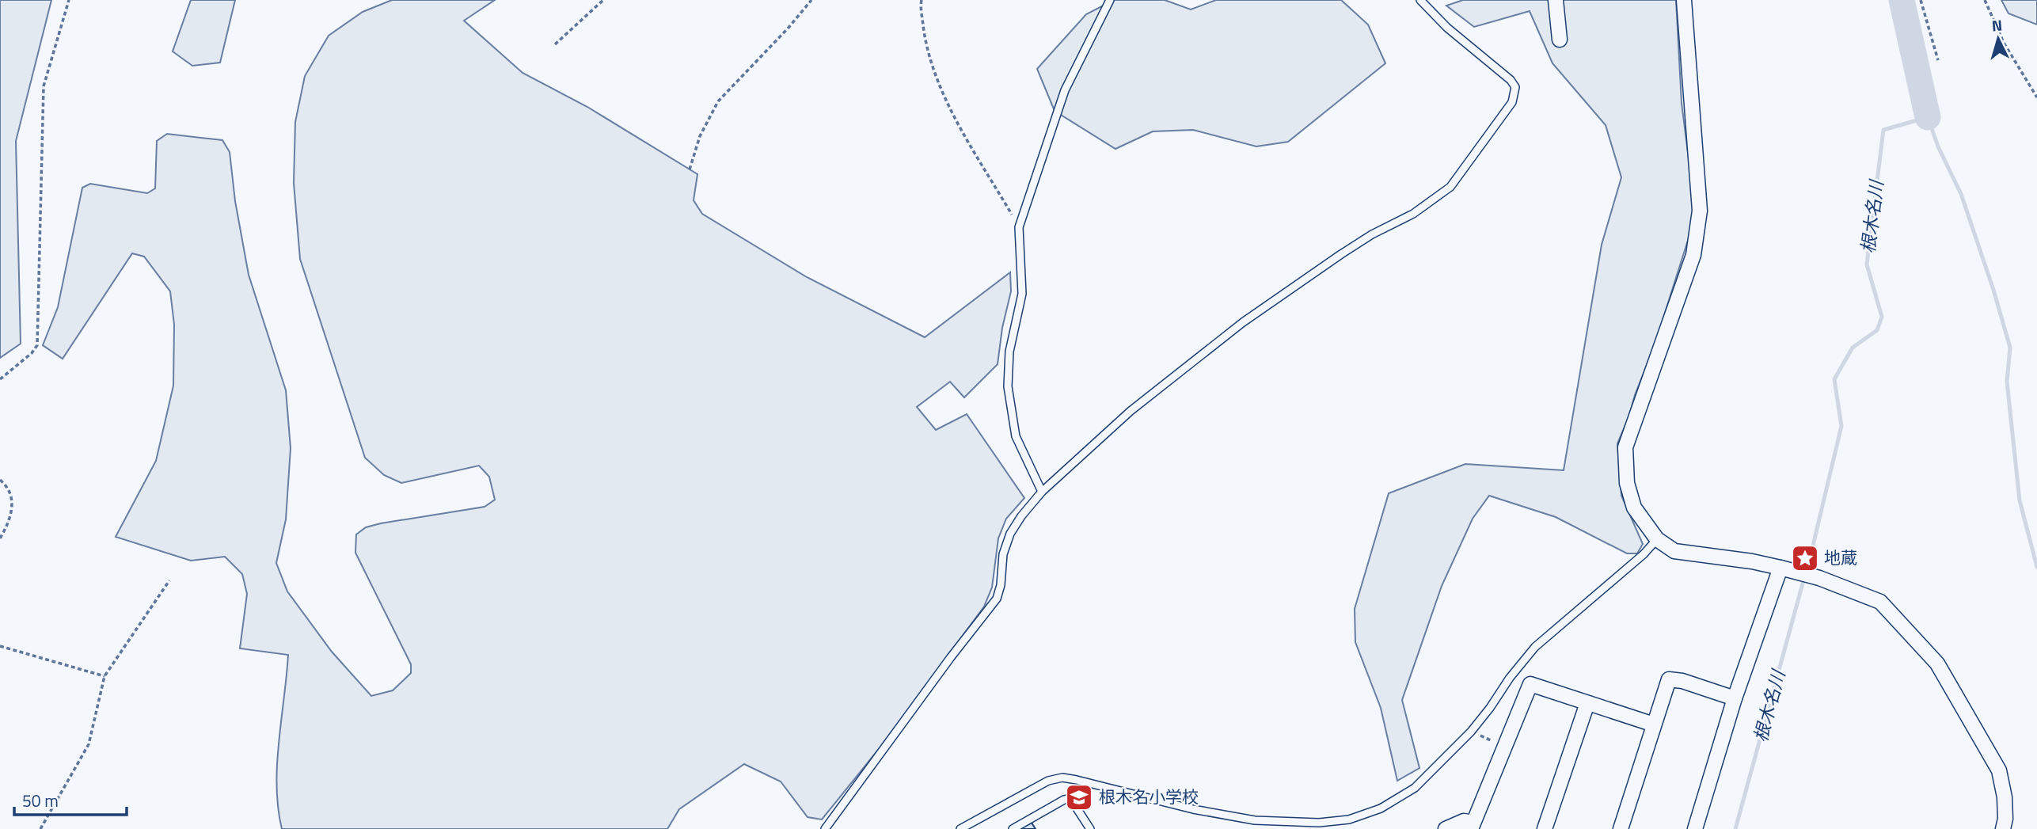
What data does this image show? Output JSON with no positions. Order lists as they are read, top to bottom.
{
  "water": ["根木名川"],
  "places": {
    "place": ["地蔵"],
    "school or university": ["根木名小学校"]
  },
  "scale_bar": "50 m",
  "north": "top"
}
